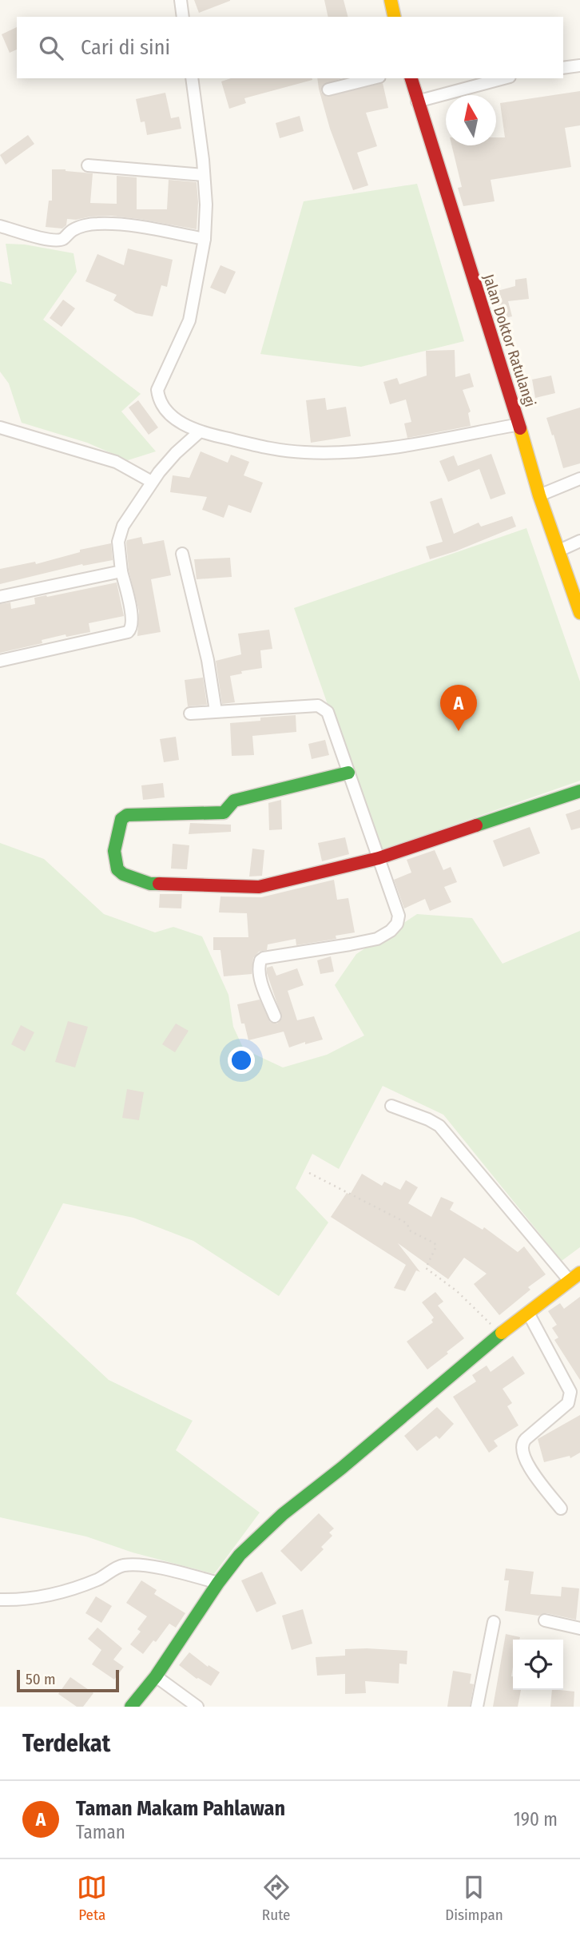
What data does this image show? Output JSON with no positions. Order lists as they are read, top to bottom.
{
  "streets": {
    "main road": ["Jalan Doktor Ratulangi"]
  },
  "scale_bar": "50 m",
  "north": "top",
  "page": {
    "search": "Cari di sini",
    "pins": "A",
    "scale": "50 m",
    "heading": "Terdekat",
    "list": [
      {
        "mark": "A",
        "name": "Taman Makam Pahlawan",
        "note": "Taman",
        "value": "190 m"
      }
    ],
    "nav": ["Peta", "Rute", "Disimpan"]
  }
}
